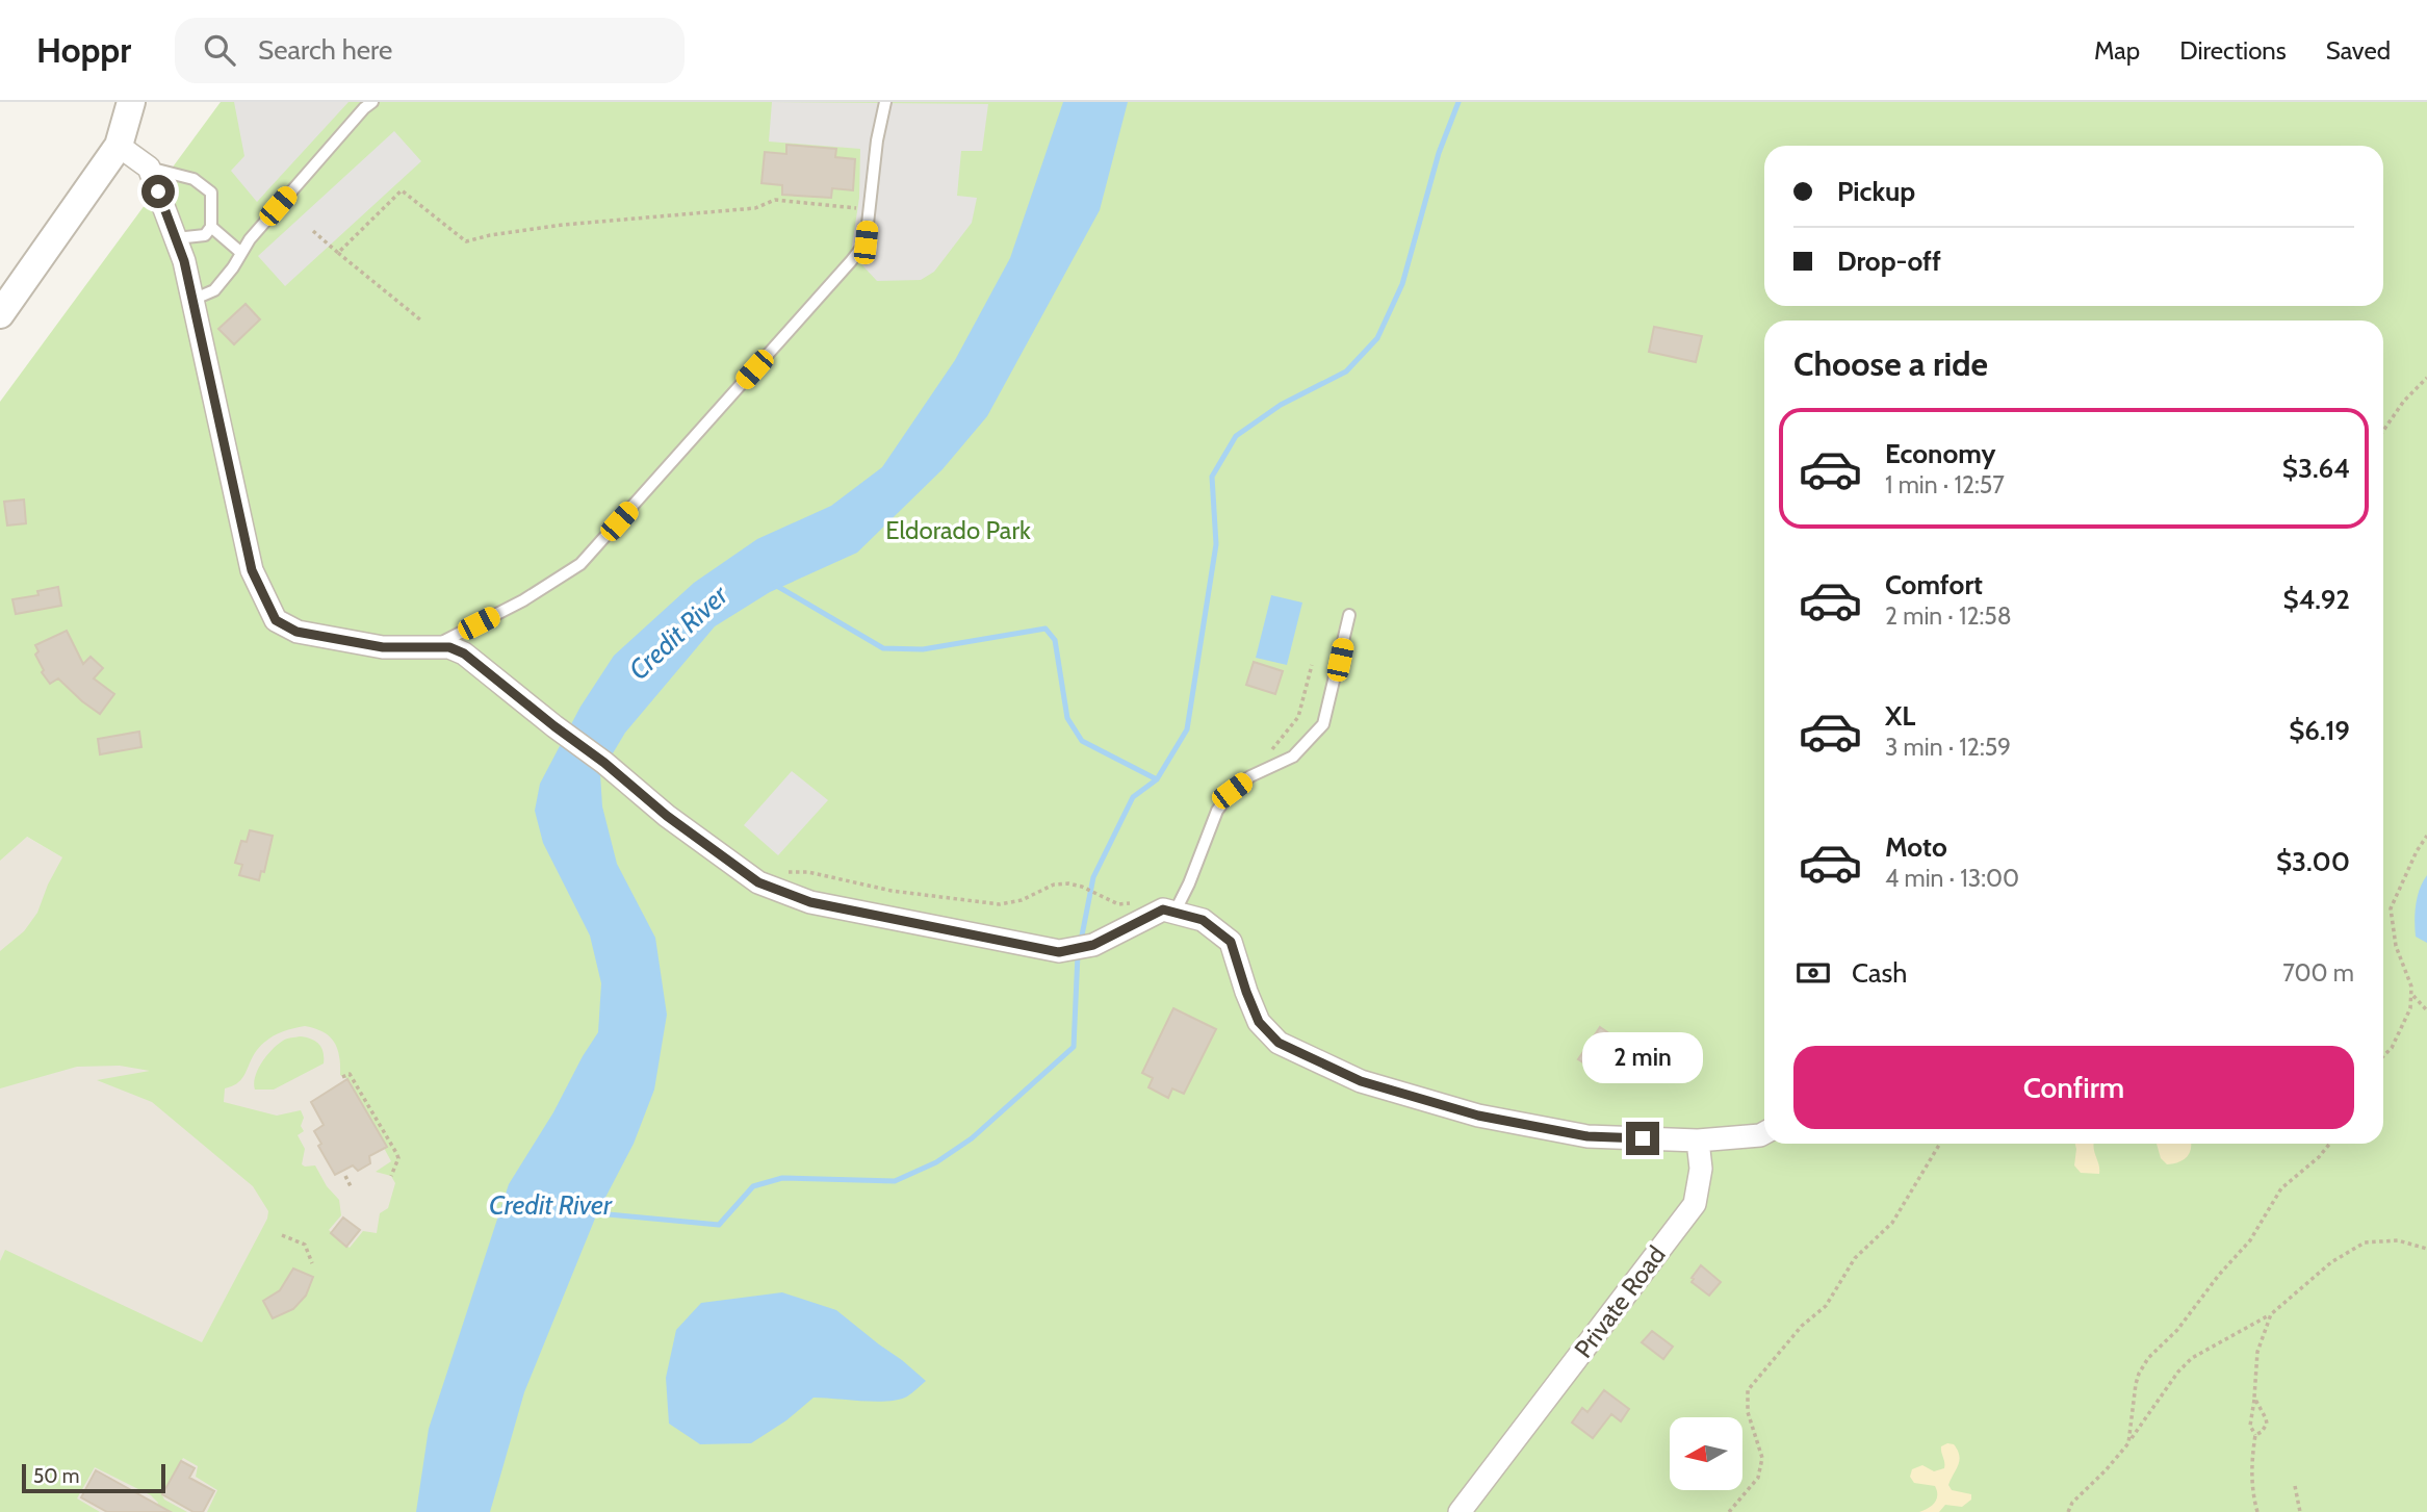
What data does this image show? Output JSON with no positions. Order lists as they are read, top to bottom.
{
  "streets": {
    "street": ["Private Road"]
  },
  "water": ["Credit River"],
  "parks": ["Eldorado Park"],
  "scale_bar": "50 m",
  "north": "left",
  "page": {
    "header": "Hoppr",
    "search": "Search here",
    "nav": ["Map", "Directions", "Saved"],
    "banner": ["Pickup", "Drop-off"],
    "heading": "Choose a ride",
    "list": [
      {
        "name": "Economy",
        "note": "1 min · 12:57",
        "value": "$3.64"
      },
      {
        "name": "Comfort",
        "note": "2 min · 12:58",
        "value": "$4.92"
      },
      {
        "name": "XL",
        "note": "3 min · 12:59",
        "value": "$6.19"
      },
      {
        "name": "Moto",
        "note": "4 min · 13:00",
        "value": "$3.00"
      }
    ],
    "pay": ["Cash", "700 m"],
    "buttons": "Confirm",
    "bubble": "2 min",
    "scale": "50 m"
  }
}
